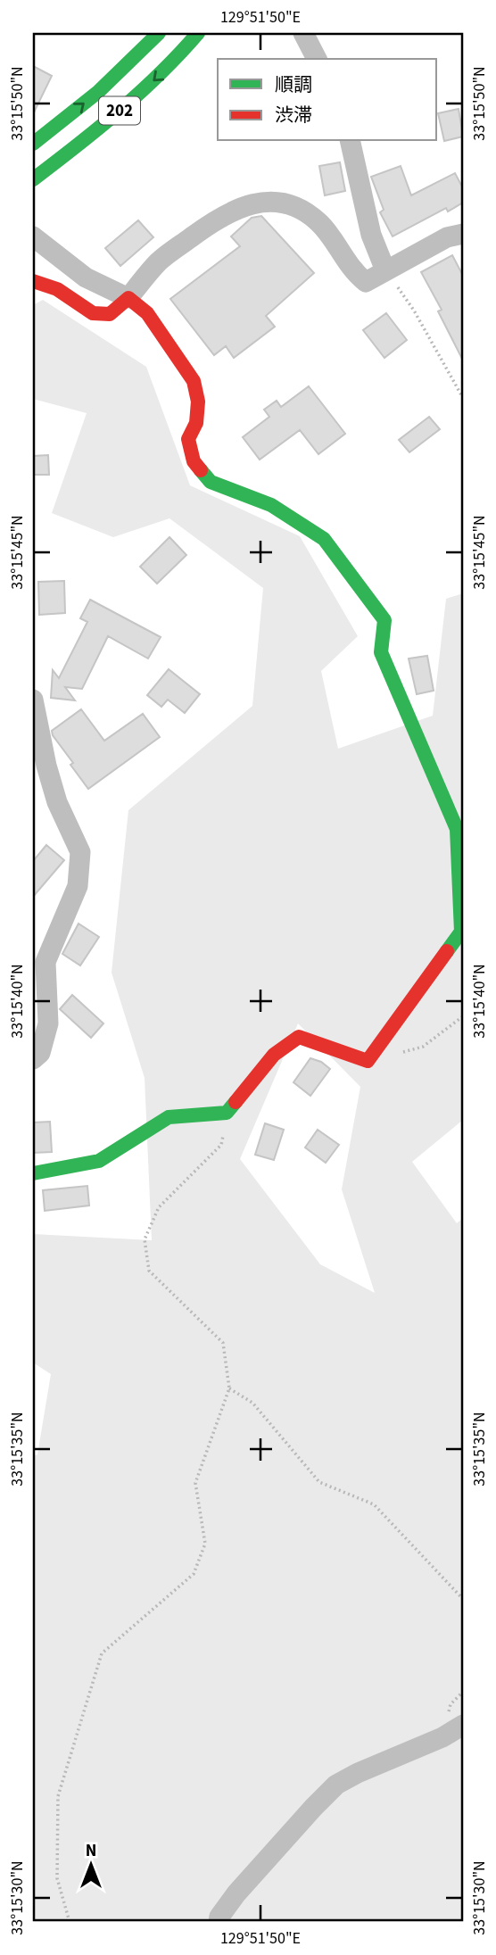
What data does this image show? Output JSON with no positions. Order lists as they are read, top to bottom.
{
  "streets": {
    "main road": ["202"]
  },
  "legend": ["順調", "渋滞"],
  "north": "top",
  "coordinates": [
    "129°51'50\"E",
    "33°15'50\"N",
    "33°15'45\"N",
    "33°15'40\"N",
    "33°15'35\"N",
    "33°15'30\"N"
  ]
}
